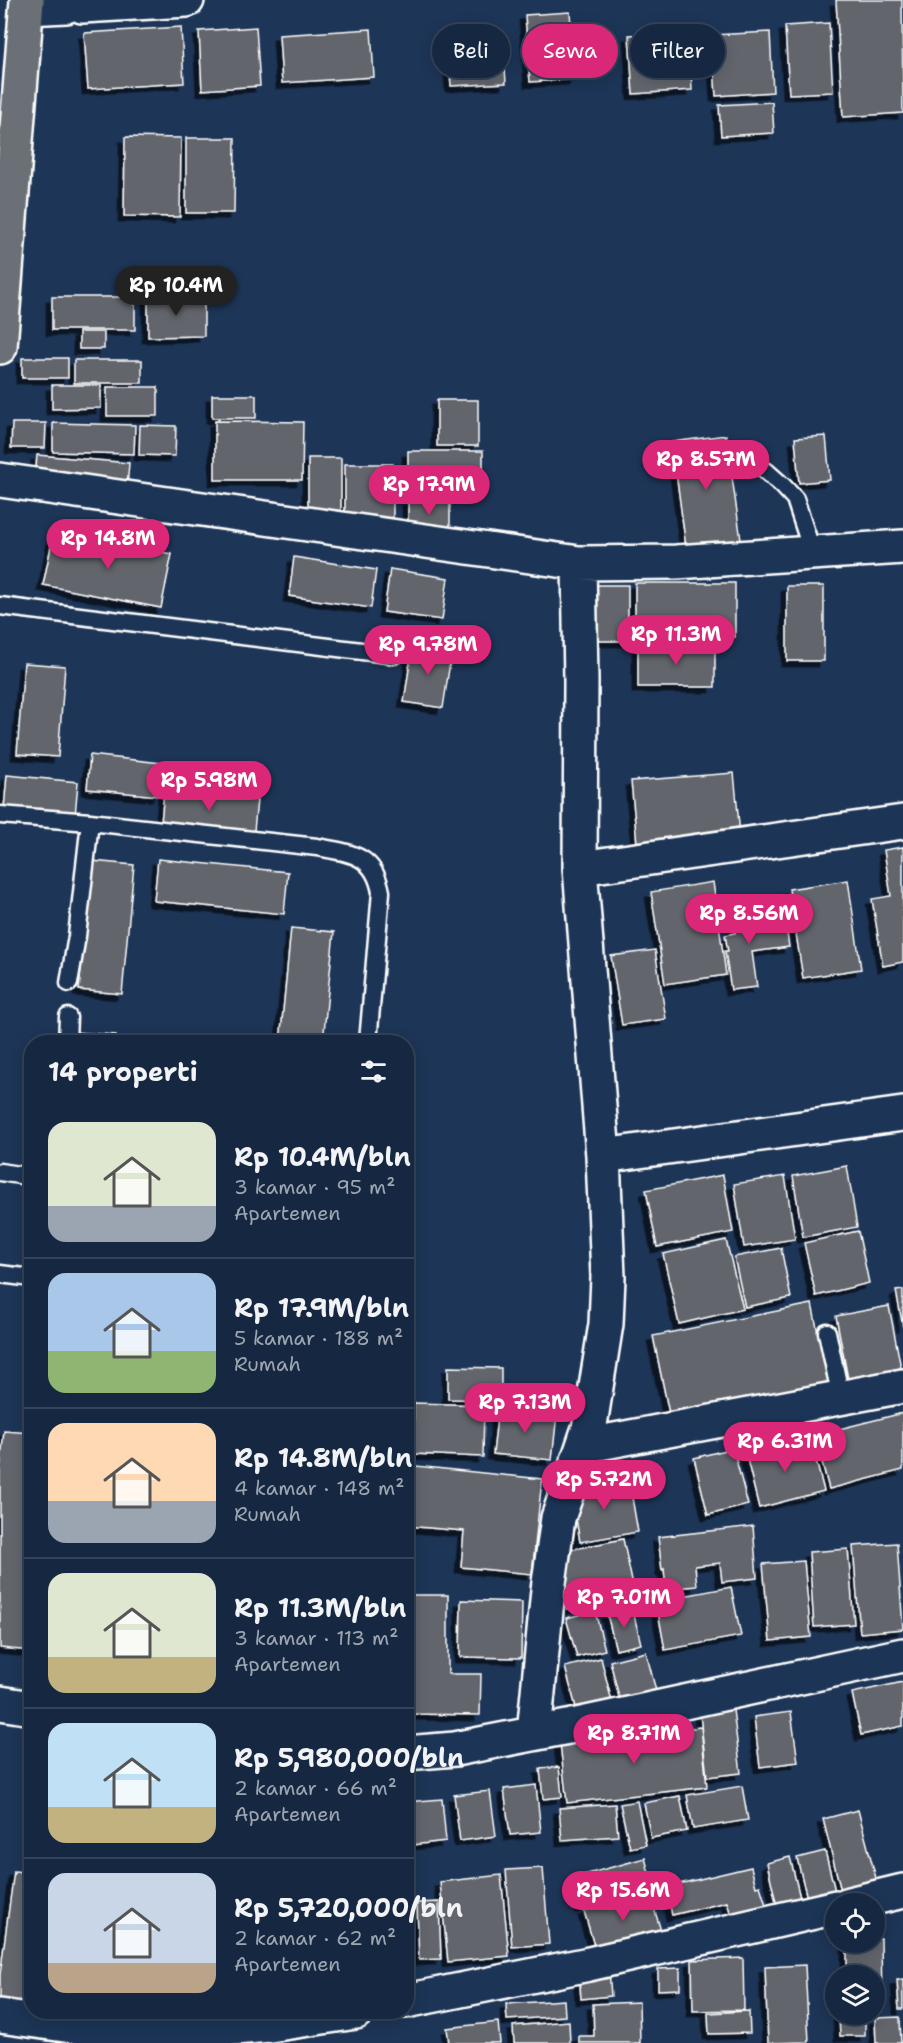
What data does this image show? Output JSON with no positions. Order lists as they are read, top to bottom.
{
  "page": {
    "chip": ["Beli", "Sewa", "Filter"],
    "price": [
      "Rp 10.4M",
      "Rp 8.57M",
      "Rp 17.9M",
      "Rp 14.8M",
      "Rp 11.3M",
      "Rp 9.78M",
      "Rp 5.98M",
      "Rp 8.56M",
      "Rp 7.13M",
      "Rp 6.31M",
      "Rp 5.72M",
      "Rp 7.01M",
      "Rp 8.71M",
      "Rp 15.6M"
    ],
    "heading": "14 properti",
    "list": [
      {
        "name": "Rp 10.4M/bln",
        "note": "3 kamar · 95 m² · Apartemen"
      },
      {
        "name": "Rp 17.9M/bln",
        "note": "5 kamar · 188 m² · Rumah"
      },
      {
        "name": "Rp 14.8M/bln",
        "note": "4 kamar · 148 m² · Rumah"
      },
      {
        "name": "Rp 11.3M/bln",
        "note": "3 kamar · 113 m² · Apartemen"
      },
      {
        "name": "Rp 5,980,000/bln",
        "note": "2 kamar · 66 m² · Apartemen"
      },
      {
        "name": "Rp 5,720,000/bln",
        "note": "2 kamar · 62 m² · Apartemen"
      }
    ]
  }
}
